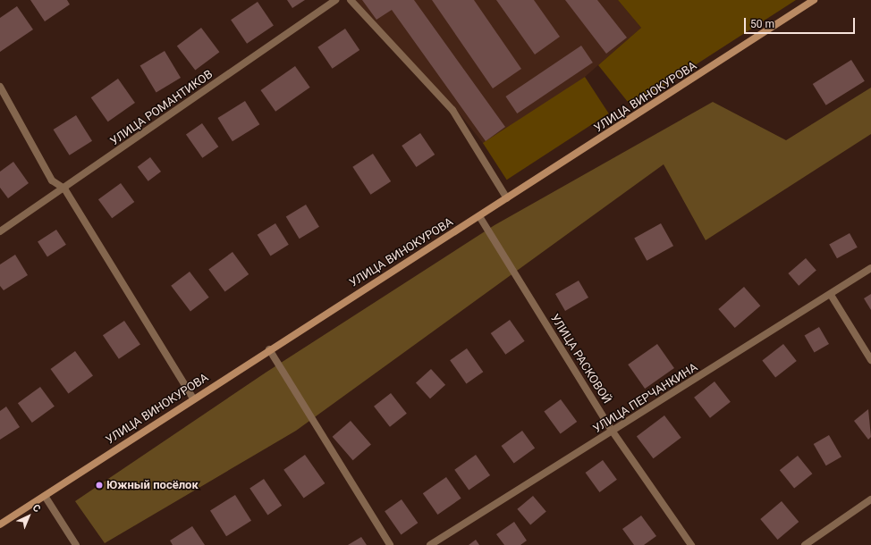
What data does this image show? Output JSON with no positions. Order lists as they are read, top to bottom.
{
  "streets": {
    "main road": ["УЛИЦА ВИНОКУРОВА"],
    "street": ["УЛИЦА РОМАНТИКОВ", "УЛИЦА РАСКОВОЙ", "УЛИЦА ПЕРЧАНКИНА"]
  },
  "crossings": [
    ["УЛИЦА ВИНОКУРОВА", "УЛИЦА РАСКОВОЙ"],
    ["УЛИЦА РАСКОВОЙ", "УЛИЦА ПЕРЧАНКИНА"]
  ],
  "places": ["Южный посёлок"],
  "scale_bar": "50 m",
  "north": "top right"
}
